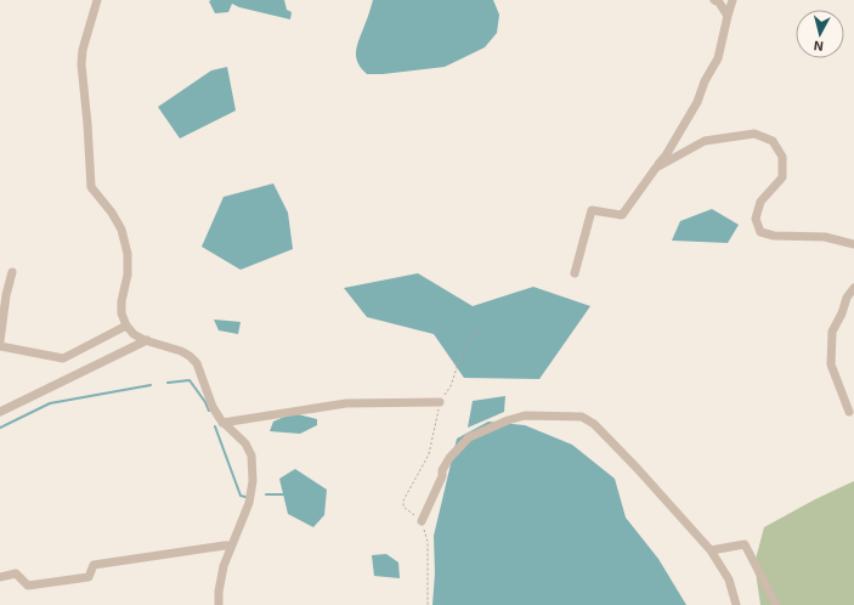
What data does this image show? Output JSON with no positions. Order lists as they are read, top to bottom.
{
  "north": "bottom"
}
